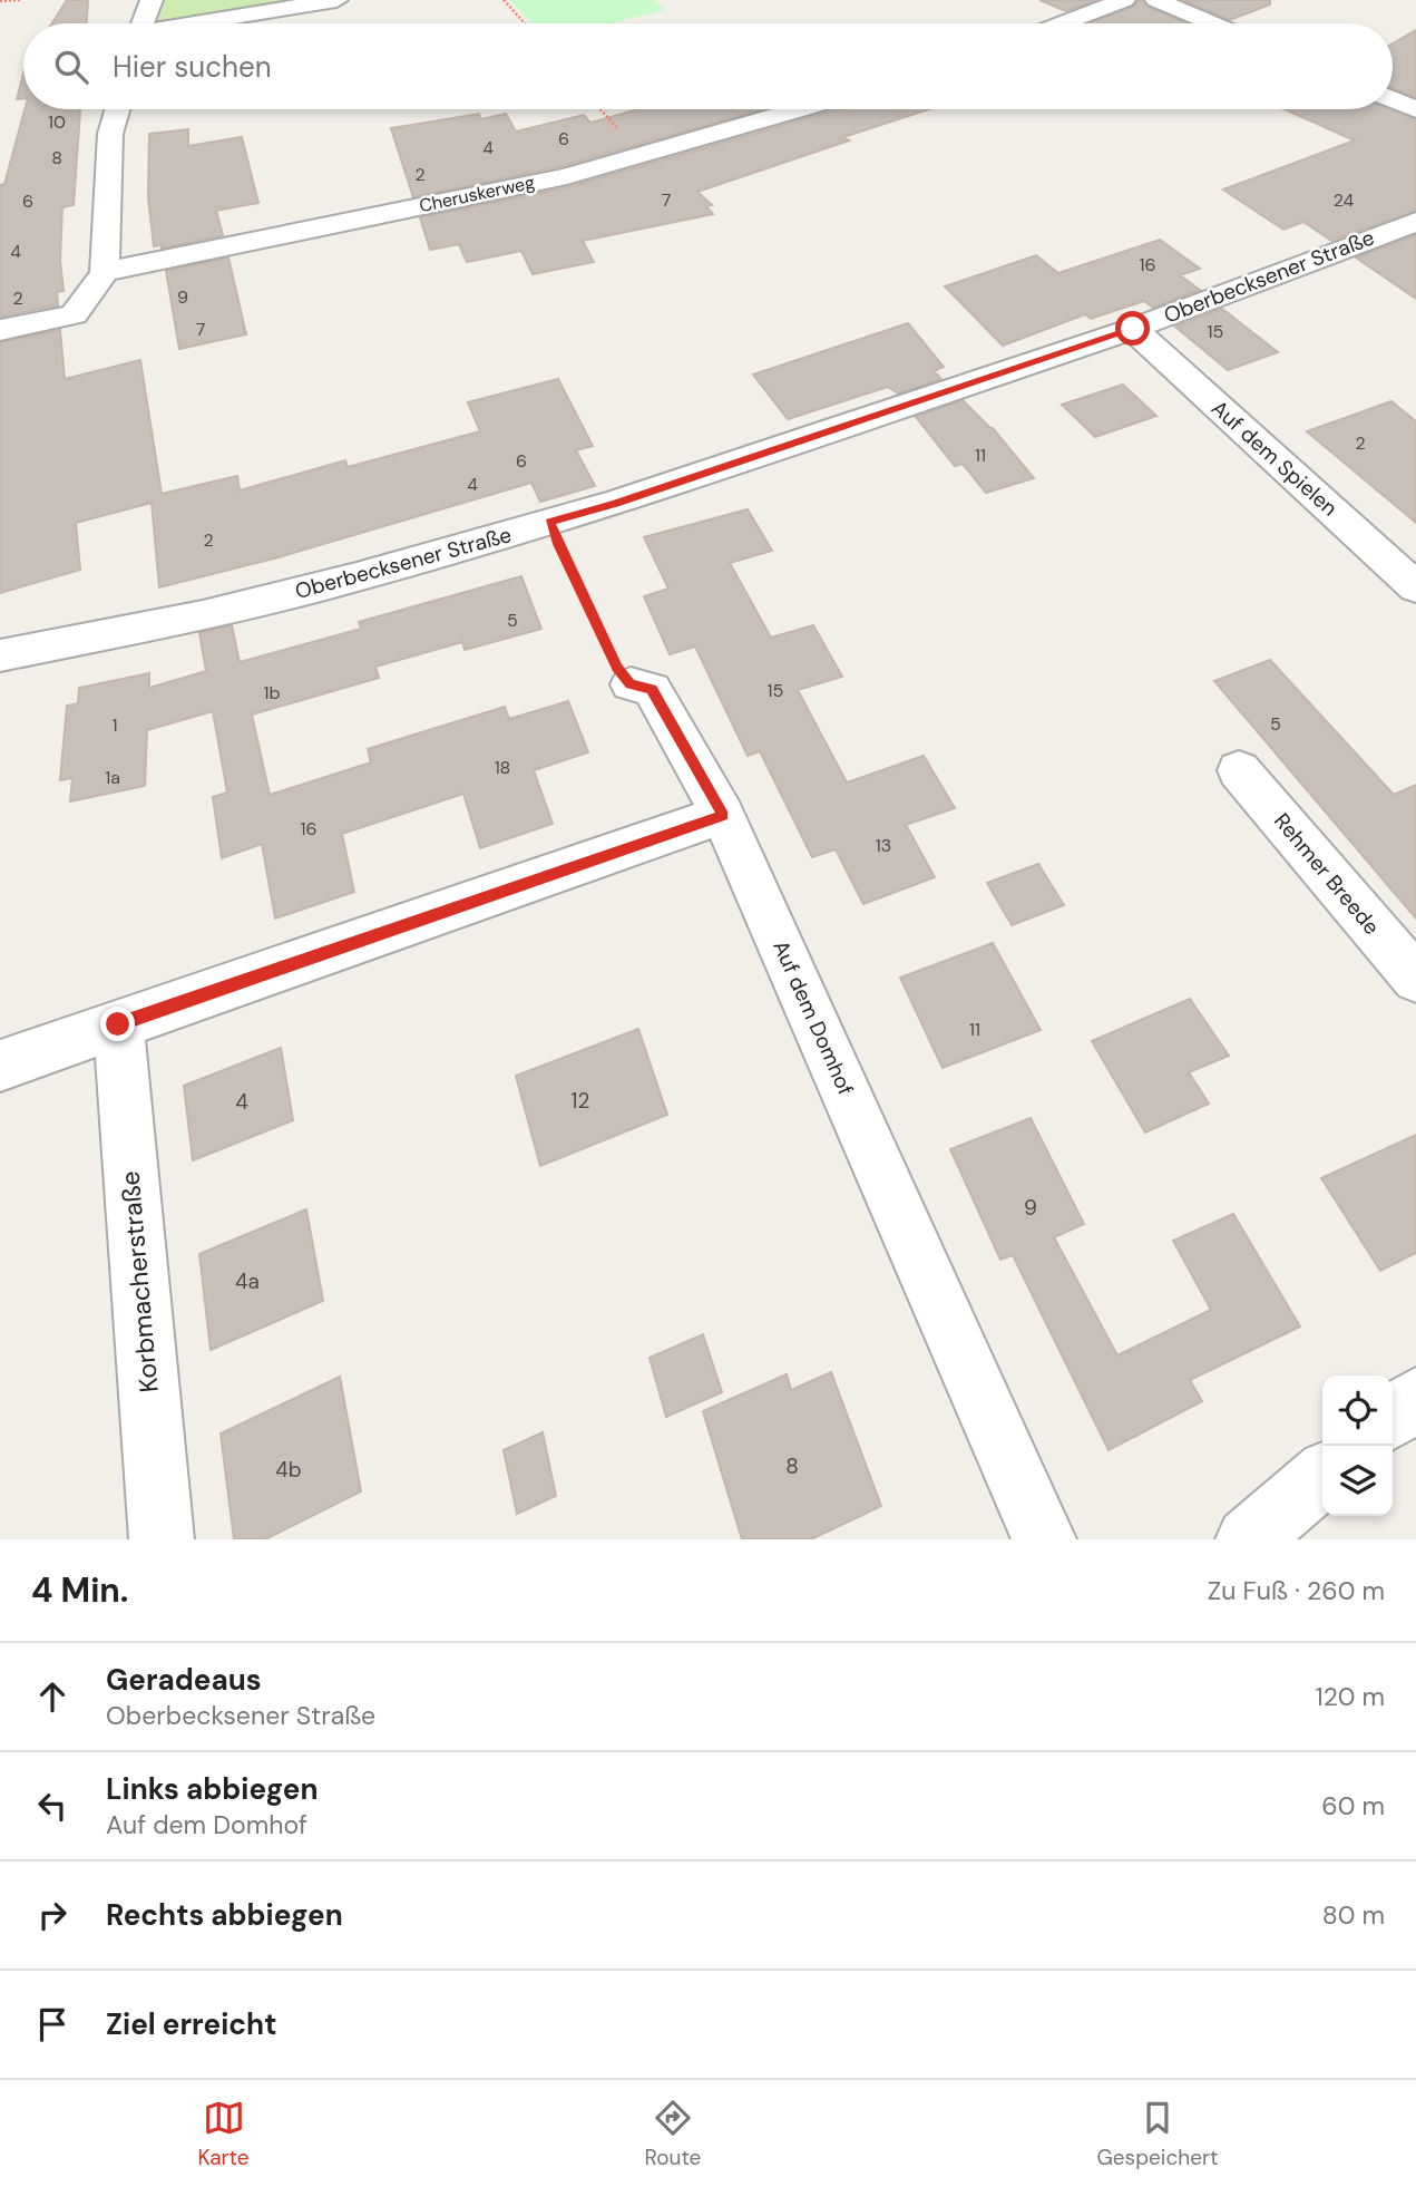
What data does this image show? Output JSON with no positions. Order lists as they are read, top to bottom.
{
  "streets": {
    "street": [
      "Cheruskerweg",
      "Oberbecksener Straße",
      "Auf dem Spielen",
      "Rehmer Breede",
      "Auf dem Domhof",
      "Korbmacherstraße"
    ]
  },
  "crossings": [
    ["Oberbecksener Straße", "Auf dem Spielen"]
  ],
  "house_numbers": [
    "10",
    "6",
    "4",
    "8",
    "2",
    "7",
    "24",
    "6",
    "4",
    "16",
    "9",
    "2",
    "7",
    "15",
    "2",
    "11",
    "6",
    "4",
    "2",
    "5",
    "15",
    "1b",
    "5",
    "1",
    "18",
    "1a",
    "16",
    "13",
    "11",
    "12",
    "4",
    "9",
    "4a",
    "8",
    "4b"
  ],
  "page": {
    "search": "Hier suchen",
    "heading": ["4 Min.", "Zu Fuß · 260 m"],
    "list": [
      ["Geradeaus", "Oberbecksener Straße", "120 m"],
      ["Links abbiegen", "Auf dem Domhof", "60 m"],
      ["Rechts abbiegen", "80 m"],
      "Ziel erreicht"
    ],
    "nav": ["Karte", "Route", "Gespeichert"]
  }
}
